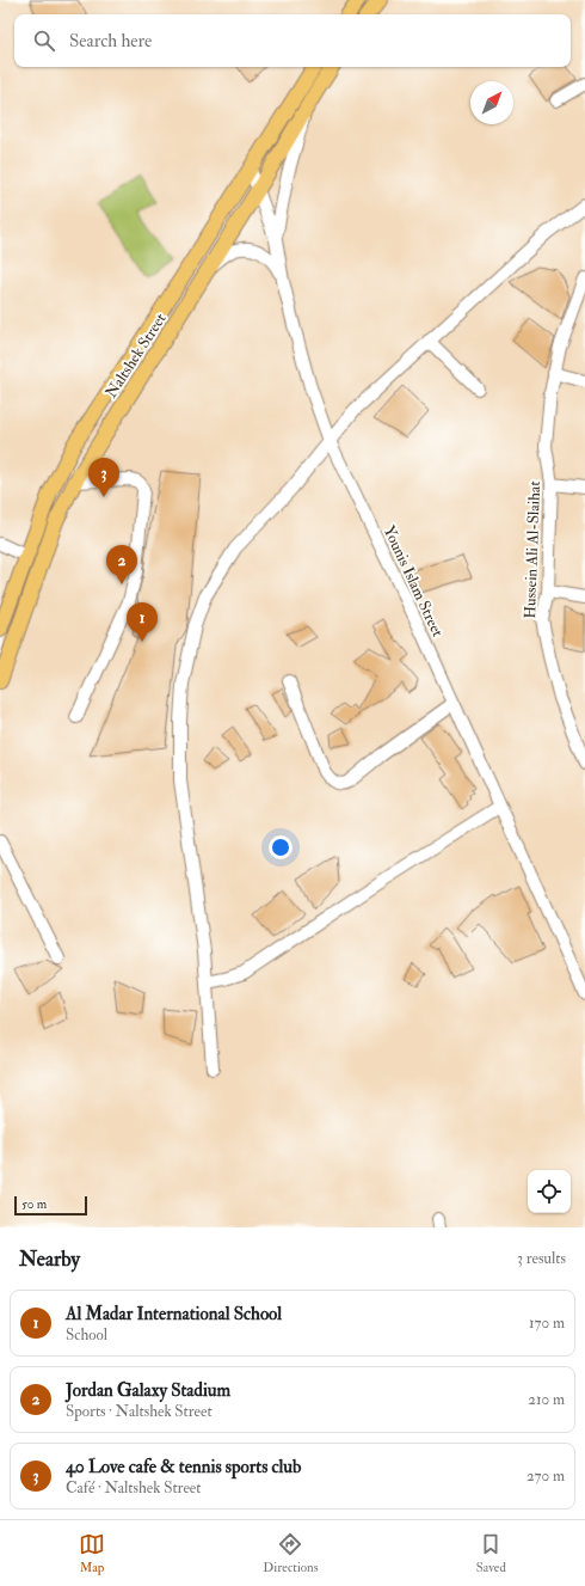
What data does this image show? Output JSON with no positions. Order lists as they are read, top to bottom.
{
  "streets": {
    "main road": ["Naltshek Street"],
    "street": ["Hussein Ali Al-Slaihat", "Younis Islam Street"]
  },
  "crossings": [
    ["Naltshek Street", "Younis Islam Street"]
  ],
  "scale_bar": "50 m",
  "north": "top right",
  "page": {
    "search": "Search here",
    "pins": ["3", "2", "1"],
    "scale": "50 m",
    "heading": ["Nearby", "3 results"],
    "list": [
      {
        "mark": "1",
        "name": "Al Madar International School",
        "note": "School",
        "value": "170 m"
      },
      {
        "mark": "2",
        "name": "Jordan Galaxy Stadium",
        "note": "Sports · Naltshek Street",
        "value": "210 m"
      },
      {
        "mark": "3",
        "name": "40 Love cafe & tennis sports club",
        "note": "Café · Naltshek Street",
        "value": "270 m"
      }
    ],
    "nav": ["Map", "Directions", "Saved"]
  }
}
